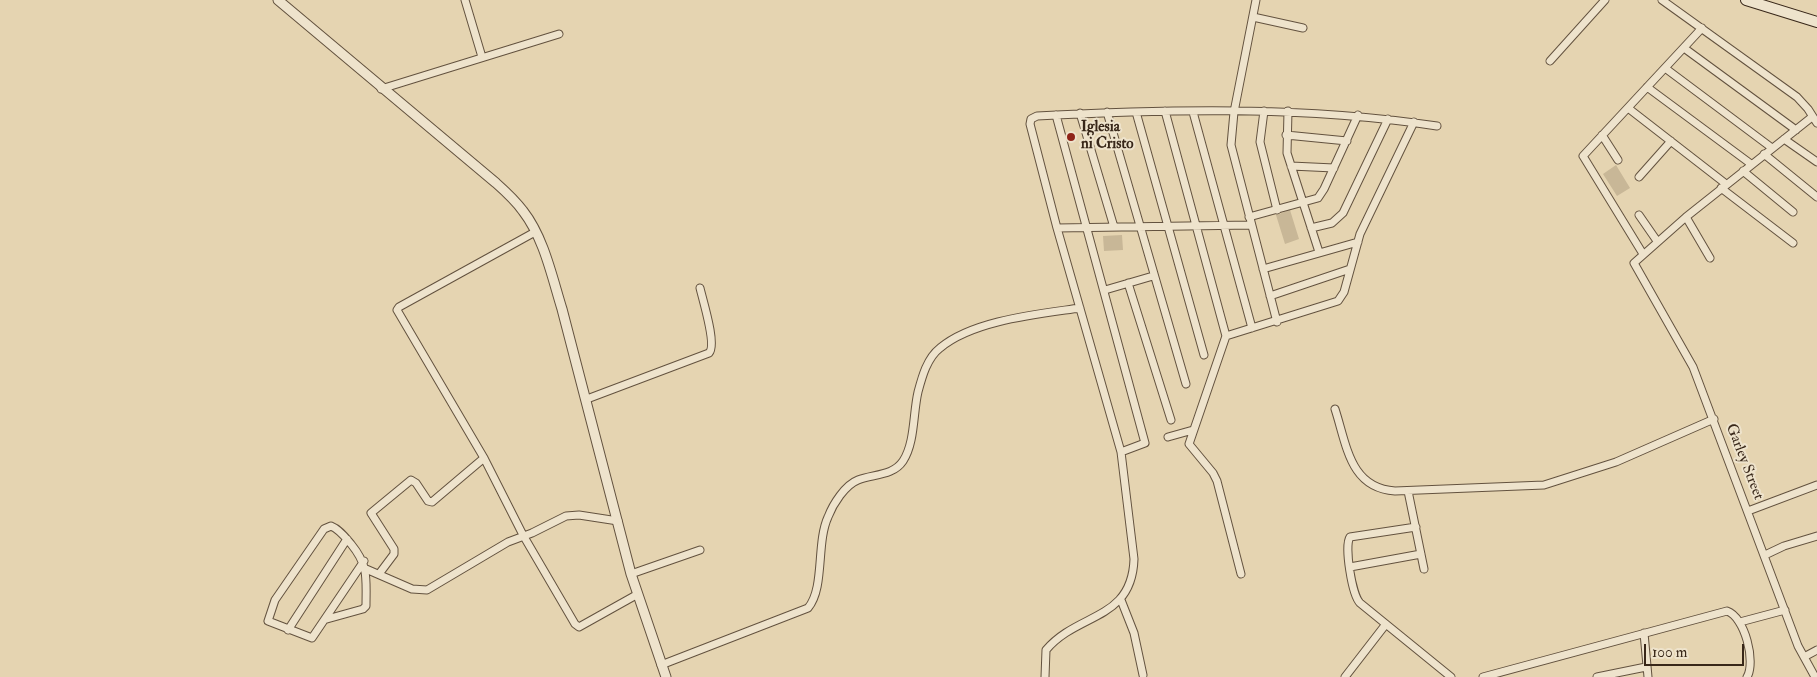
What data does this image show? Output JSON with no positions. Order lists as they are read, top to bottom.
{
  "streets": {
    "street": ["Garley Street"]
  },
  "places": ["Iglesia ni Cristo"],
  "scale_bar": "100 m"
}
